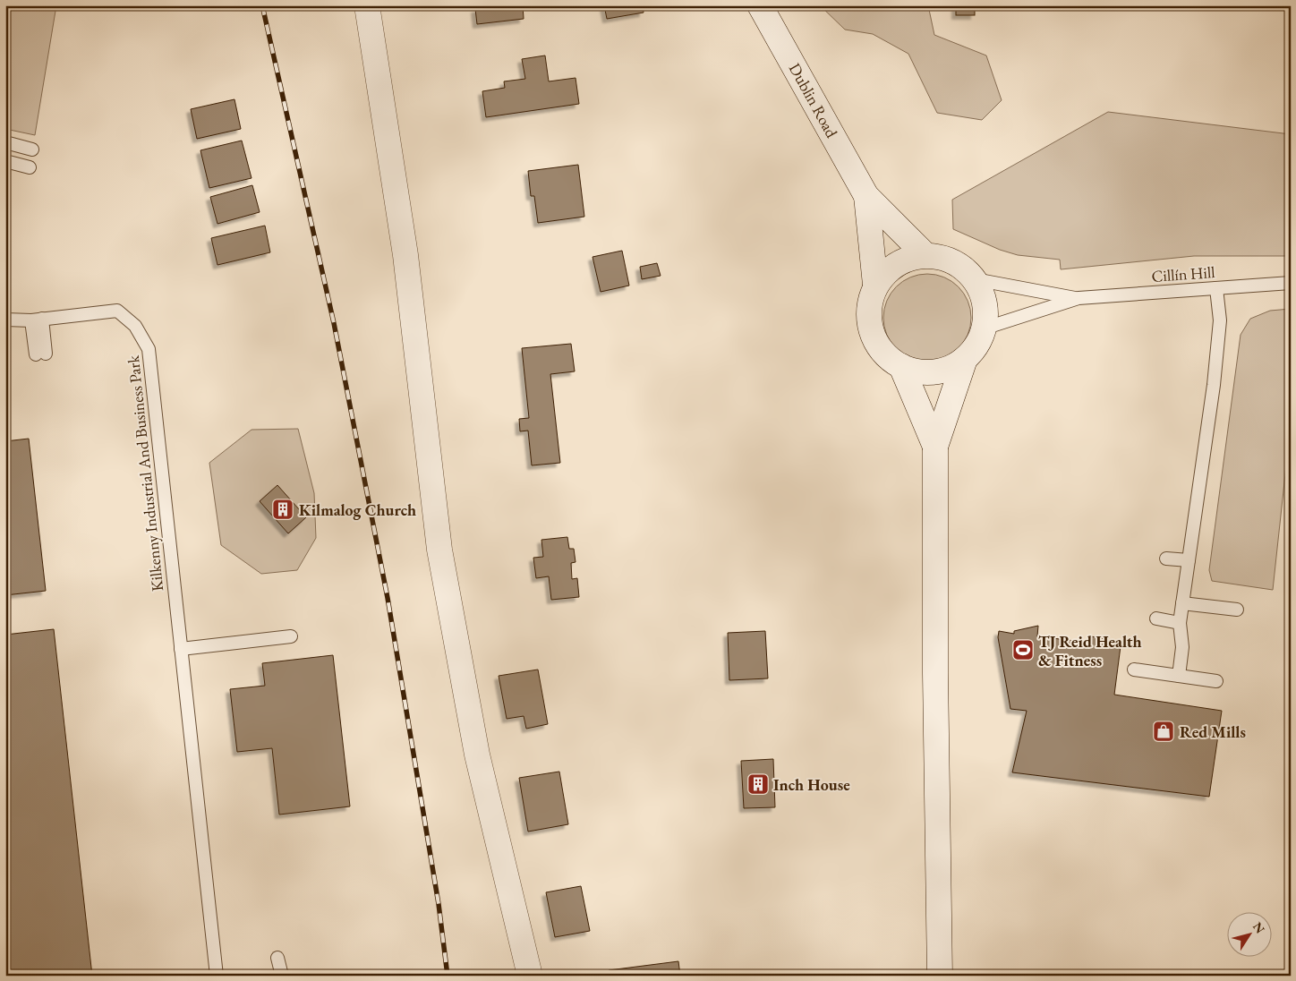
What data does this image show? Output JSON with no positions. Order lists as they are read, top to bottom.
{
  "streets": {
    "main road": ["Dublin Road"],
    "lane": ["Cillín Hill", "Kilkenny Industrial And Business Park"]
  },
  "places": {
    "building": ["Kilmalog Church", "Inch House"],
    "sports": ["TJ Reid Health & Fitness"],
    "shop": ["Red Mills"]
  },
  "north": "top right"
}
